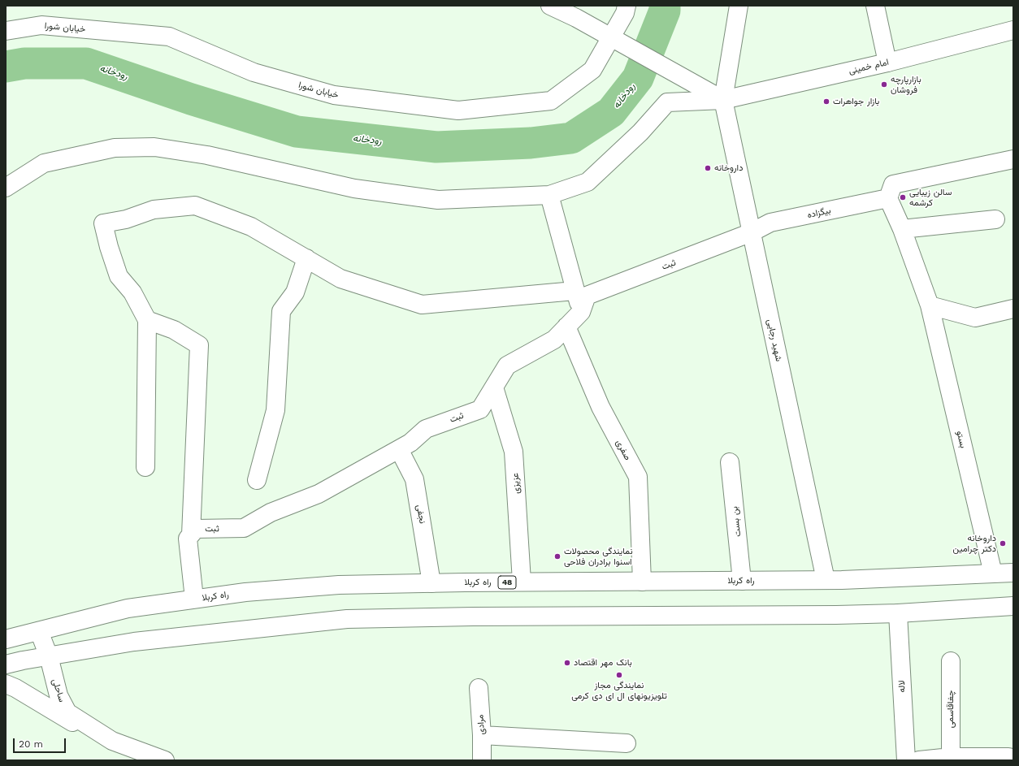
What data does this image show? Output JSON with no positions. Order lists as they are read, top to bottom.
{
  "streets": {
    "street": [
      "خیابان شورا",
      "امام خمینی",
      "بیگزاده",
      "ثبت",
      "شهید رجایی",
      "بستو",
      "صفری",
      "عزیزی",
      "نجفی",
      "بن بست",
      "راه کربلا",
      "48",
      "لاله",
      "ساحلی",
      "چغاقاسمی",
      "مرادی"
    ]
  },
  "crossings": [
    ["امام خمینی", "شهید رجایی"],
    ["بیگزاده", "ثبت"],
    ["بیگزاده", "شهید رجایی"],
    ["بیگزاده", "بستو"],
    ["ثبت", "شهید رجایی"],
    ["ثبت", "صفری"],
    ["ثبت", "عزیزی"],
    ["ثبت", "نجفی"],
    ["شهید رجایی", "راه کربلا"],
    ["بستو", "راه کربلا"],
    ["صفری", "راه کربلا"],
    ["عزیزی", "راه کربلا"],
    ["نجفی", "راه کربلا"],
    ["بن بست", "راه کربلا"],
    ["راه کربلا", "ساحلی"]
  ],
  "water": ["رودخانه"],
  "places": [
    "بازارپارچه فروشان",
    "بازار جواهرات",
    "داروخانه",
    "سالن زیبایی کرشمه",
    "داروخانه دکتر چرامین",
    "نمایندگی محصولات اسنوا برادران فلاحی",
    "بانک مهر اقتصاد",
    "نمایندگی مجاز تلویزیونهای ال ای دی کرمی"
  ],
  "scale_bar": "20 m"
}
